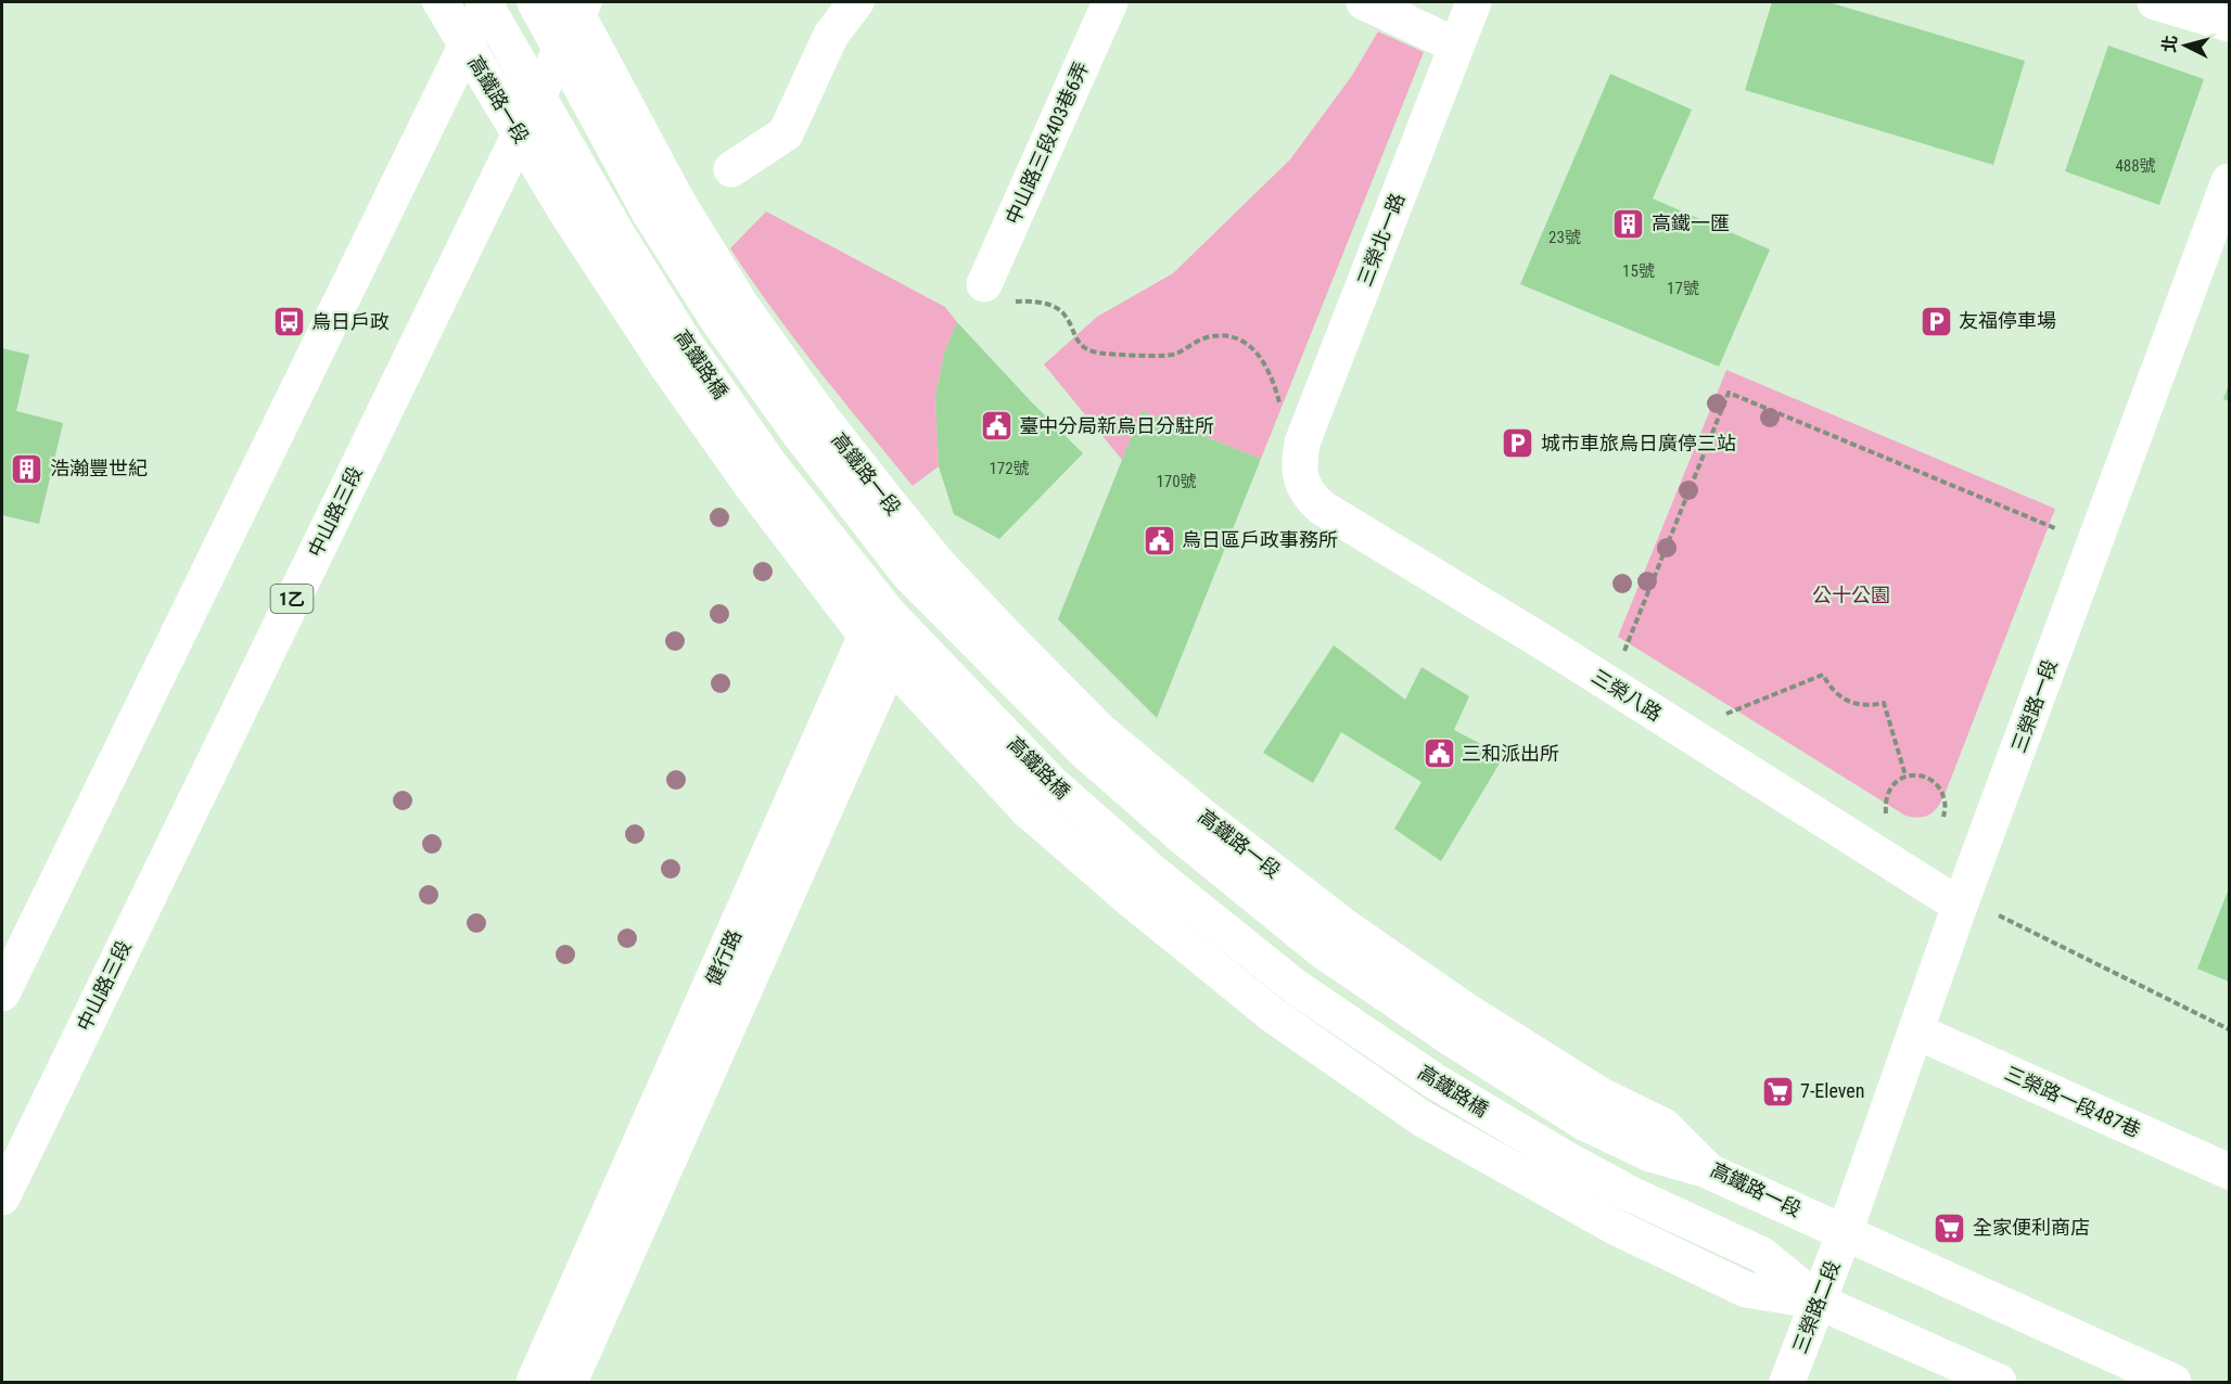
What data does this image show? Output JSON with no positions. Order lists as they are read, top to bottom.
{
  "streets": {
    "street": [
      "高鐵路一段",
      "中山路三段403巷6弄",
      "三榮北一路",
      "高鐵路橋",
      "中山路三段",
      "1乙",
      "三榮八路",
      "三榮路一段",
      "健行路",
      "三榮路一段487巷",
      "三榮路二段"
    ]
  },
  "crossings": [
    ["高鐵路一段", "高鐵路橋"],
    ["高鐵路一段", "中山路三段"],
    ["高鐵路一段", "三榮路一段"],
    ["高鐵路一段", "健行路"],
    ["高鐵路一段", "三榮路二段"],
    ["三榮北一路", "三榮八路"],
    ["高鐵路橋", "三榮路二段"],
    ["三榮八路", "三榮路一段"],
    ["三榮路一段", "三榮路一段487巷"],
    ["三榮路一段", "三榮路二段"]
  ],
  "parks": ["公十公園"],
  "places": {
    "building": ["高鐵一匯", "浩瀚豐世紀"],
    "parking": ["友福停車場", "城市車旅烏日廣停三站"],
    "bus stop": ["烏日戶政"],
    "public building": ["臺中分局新烏日分駐所", "烏日區戶政事務所", "三和派出所"],
    "supermarket": ["7-Eleven", "全家便利商店"]
  },
  "house_numbers": [
    "488號",
    "23號",
    "15號",
    "17號",
    "172號",
    "170號"
  ],
  "north": "left"
}
